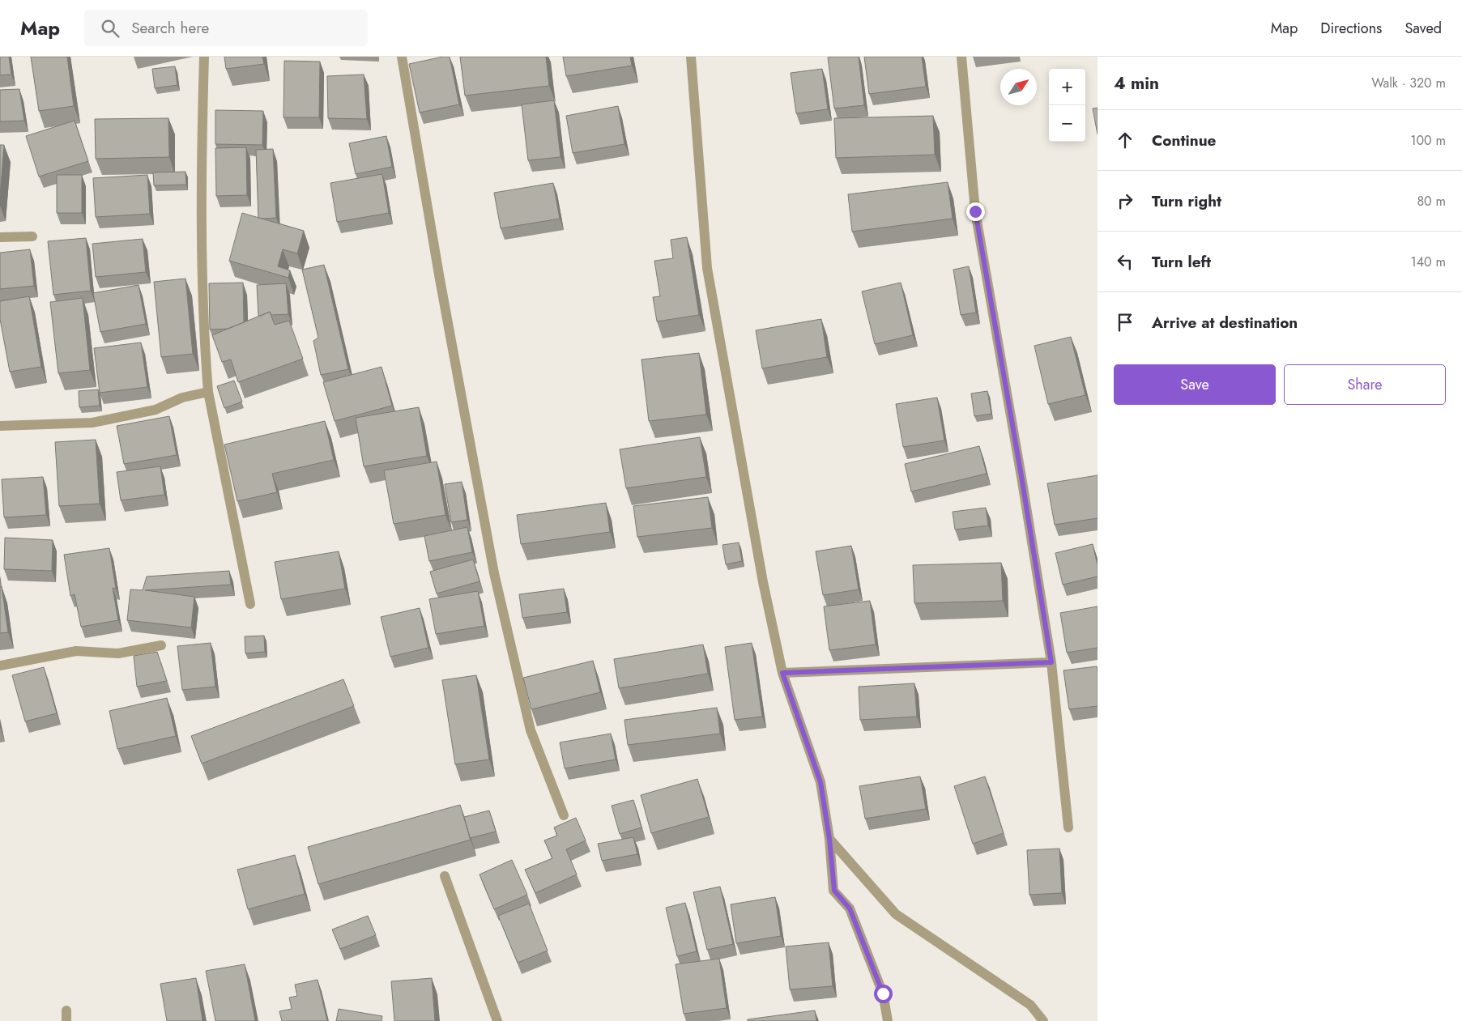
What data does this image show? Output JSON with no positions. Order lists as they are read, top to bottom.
{
  "north": "top right",
  "page": {
    "header": "Map",
    "search": "Search here",
    "nav": ["Map", "Directions", "Saved"],
    "heading": ["4 min", "Walk · 320 m"],
    "map_buttons": ["+", "−"],
    "list": [
      ["Continue", "100 m"],
      ["Turn right", "80 m"],
      ["Turn left", "140 m"],
      "Arrive at destination"
    ],
    "buttons": ["Save", "Share"]
  }
}
